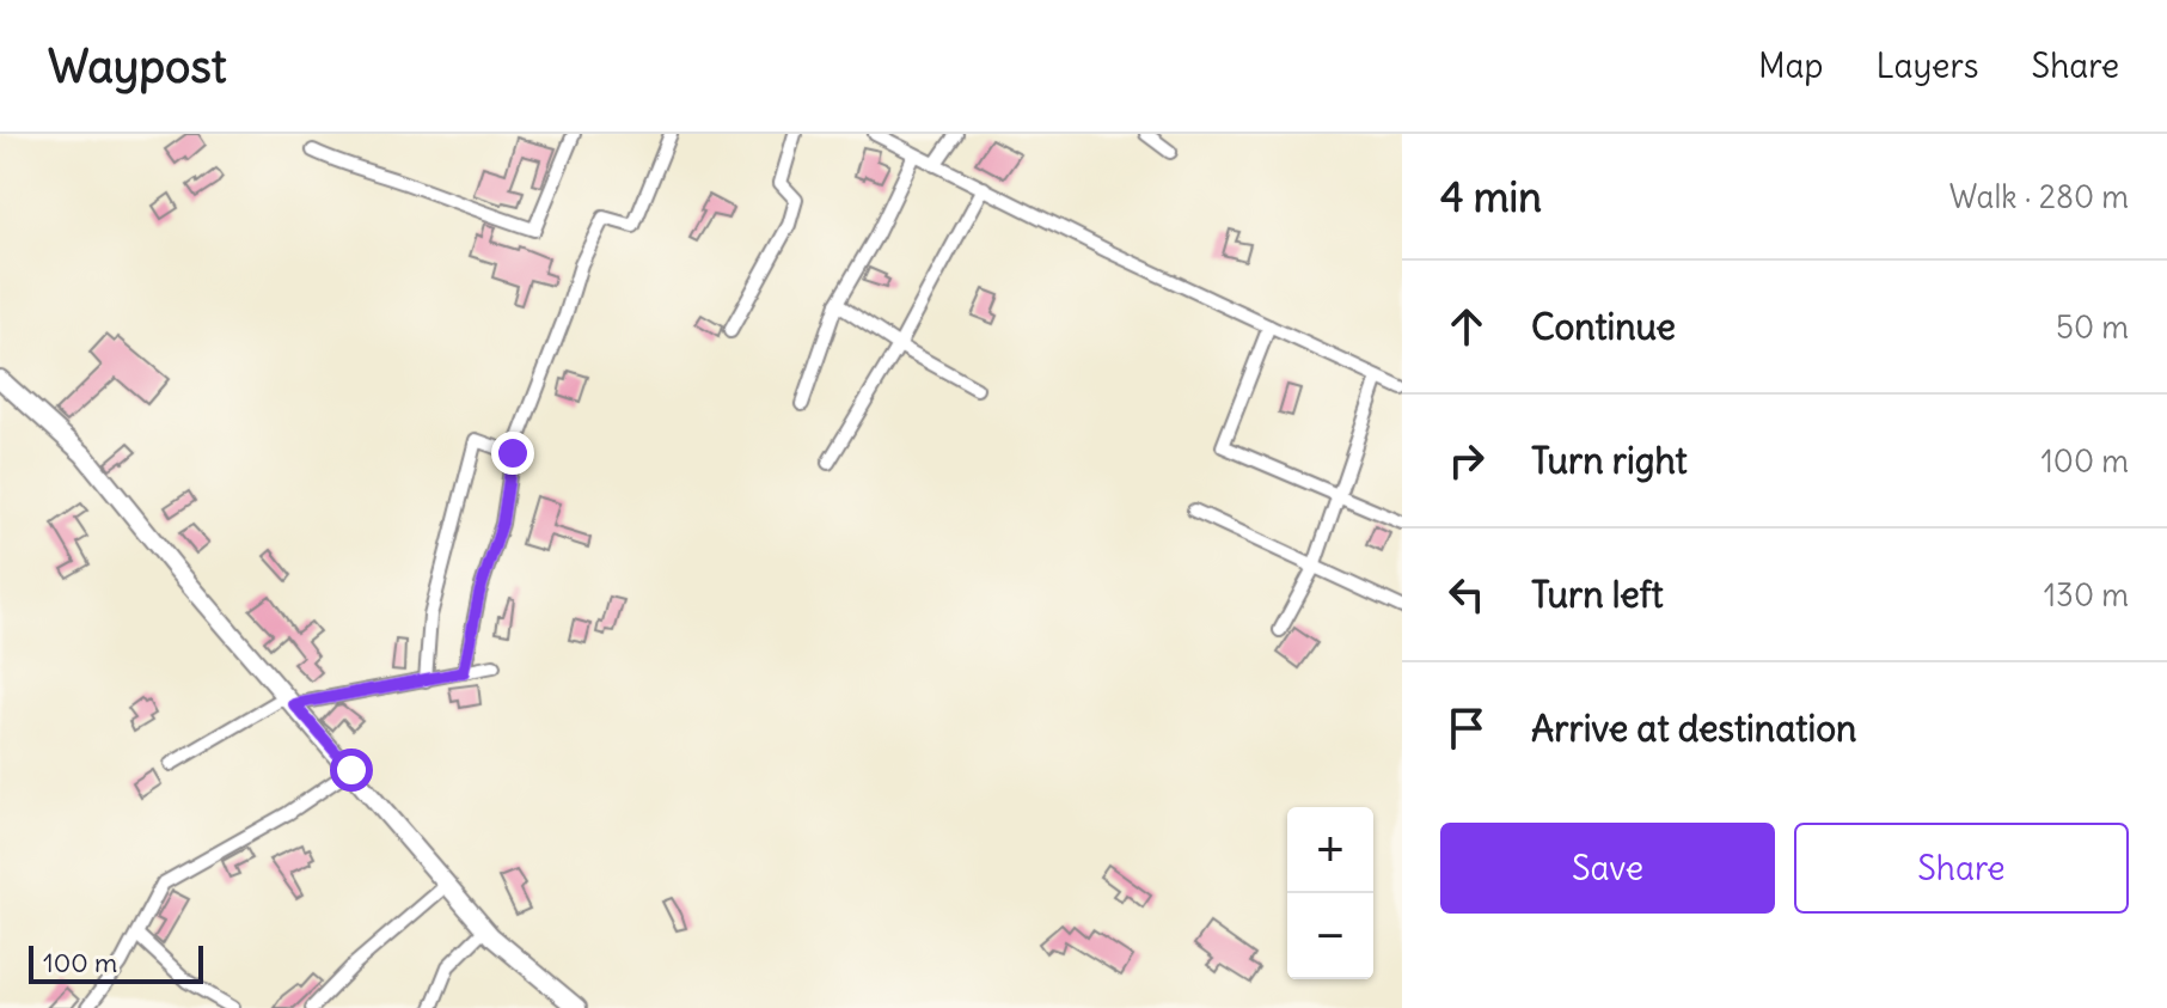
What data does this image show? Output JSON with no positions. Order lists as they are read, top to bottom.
{
  "scale_bar": "100 m",
  "page": {
    "header": "Waypost",
    "nav": ["Map", "Layers", "Share"],
    "heading": ["4 min", "Walk · 280 m"],
    "list": [
      ["Continue", "50 m"],
      ["Turn right", "100 m"],
      ["Turn left", "130 m"],
      "Arrive at destination"
    ],
    "buttons": ["Save", "Share"],
    "map_buttons": ["+", "−"],
    "scale": "100 m"
  }
}
